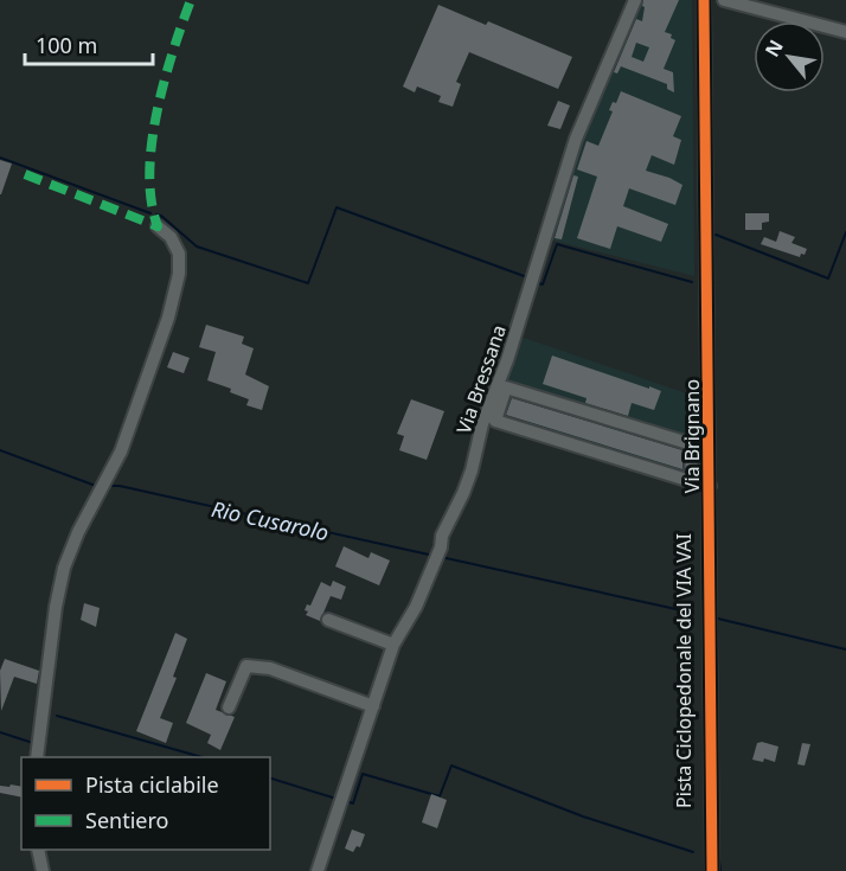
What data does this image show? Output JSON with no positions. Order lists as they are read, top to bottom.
{
  "streets": {
    "street": ["Via Bressana", "Via Brignano"],
    "cycle path": ["Pista Ciclopedonale del VIA VAI"]
  },
  "water": ["Rio Cusarolo"],
  "legend": ["Pista ciclabile", "Sentiero"],
  "scale_bar": "100 m",
  "north": "top left"
}
